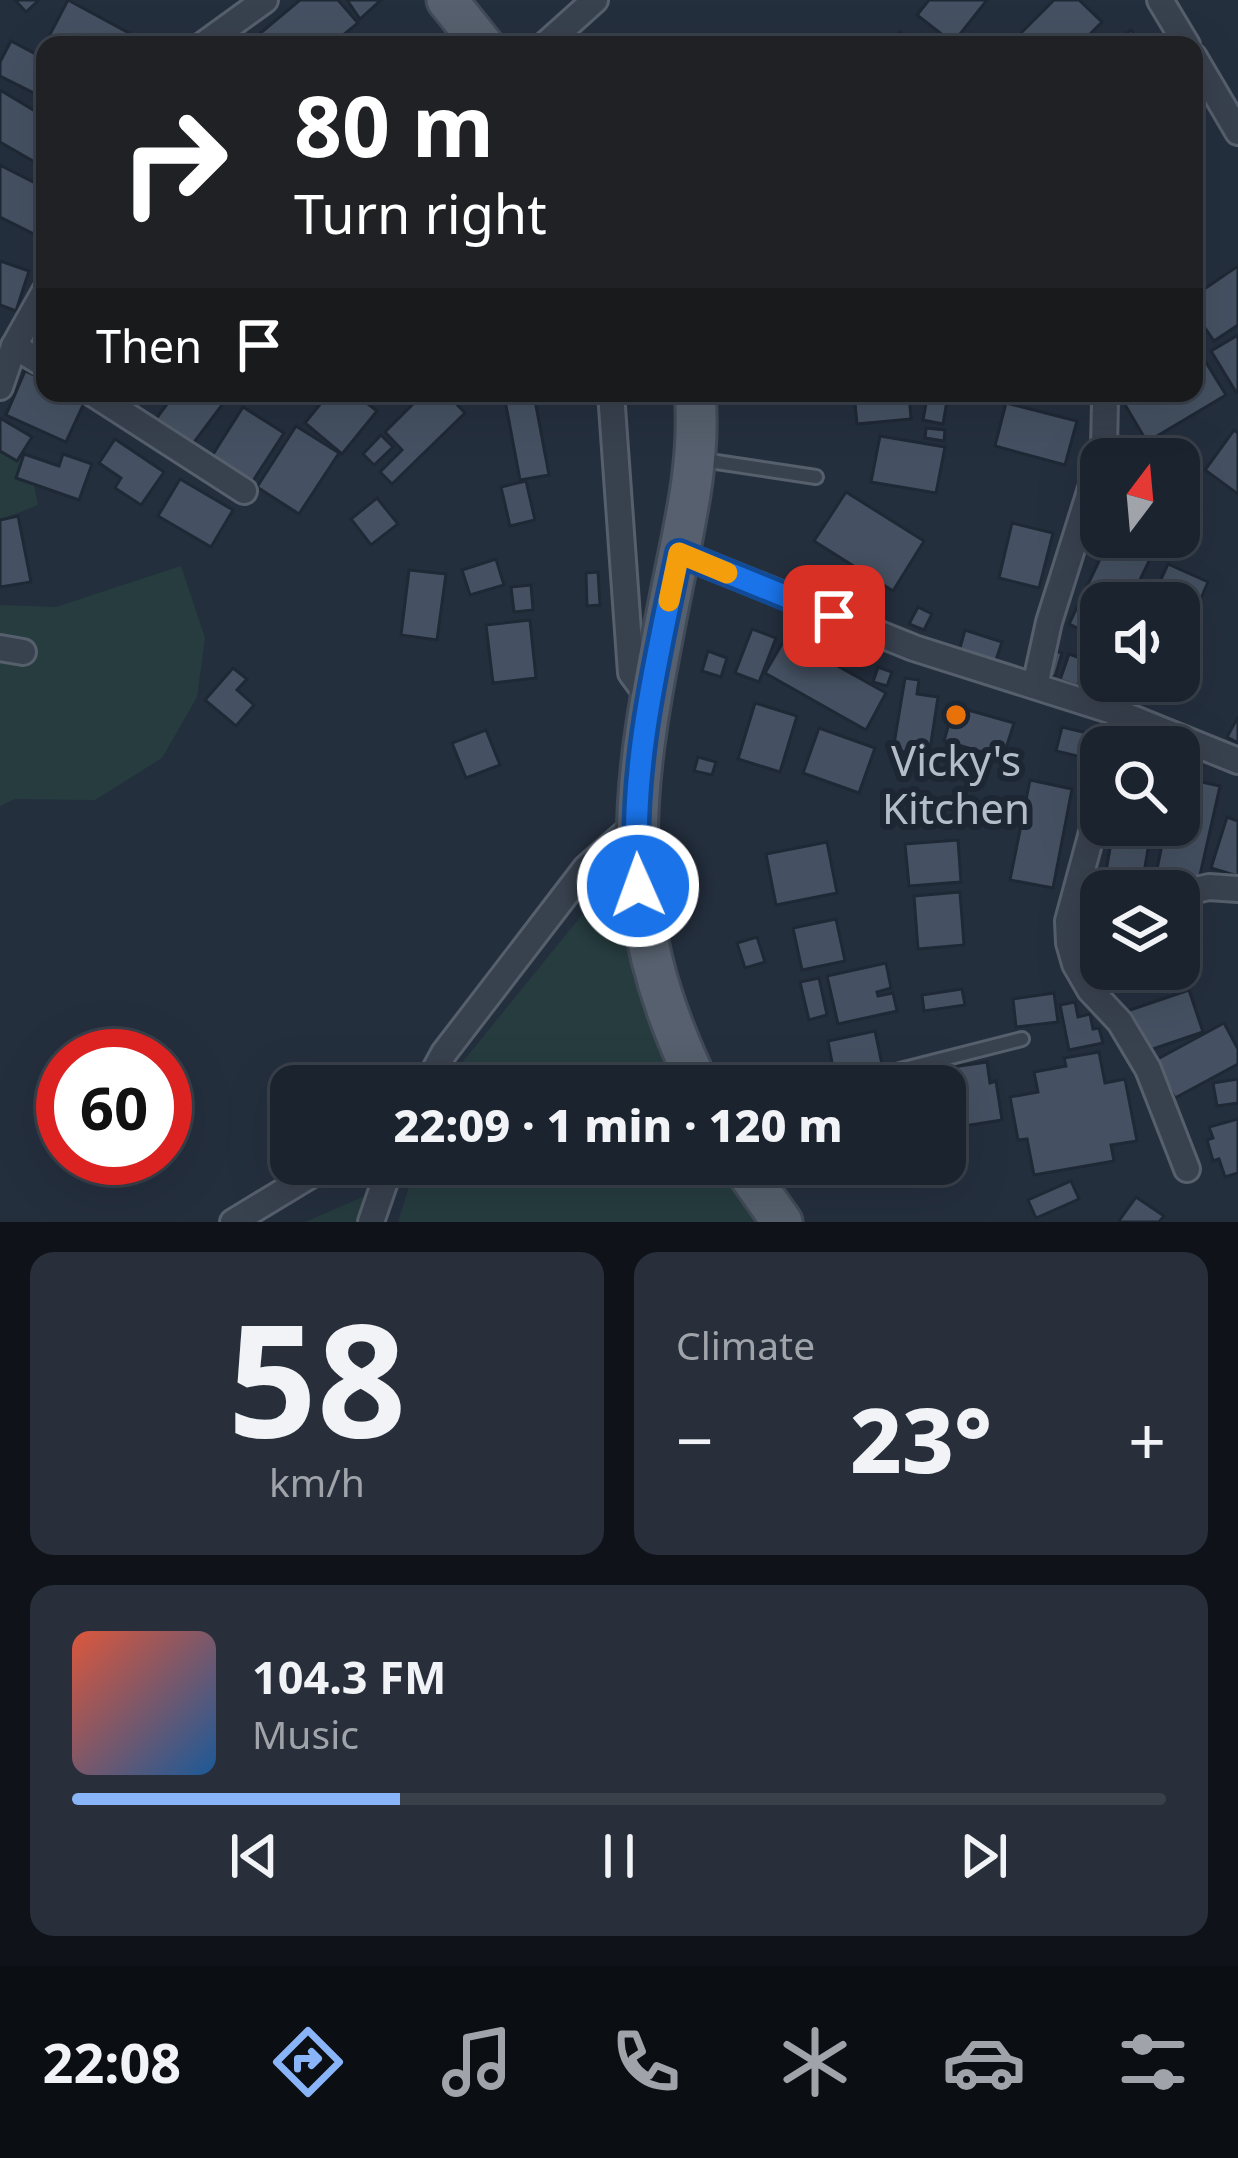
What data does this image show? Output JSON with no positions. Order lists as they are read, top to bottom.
{
  "places": ["Vicky's Kitchen"],
  "north": "top",
  "page": {
    "turn": ["80 m", "Turn right"],
    "then": "Then",
    "limit": "60",
    "trip": "22:09 · 1 min · 120 m",
    "tile": [
      ["58", "km/h"],
      "Climate"
    ],
    "heat": ["−", "23°", "+"],
    "song": ["104.3 FM", "Music"],
    "tabs": "22:08"
  }
}
